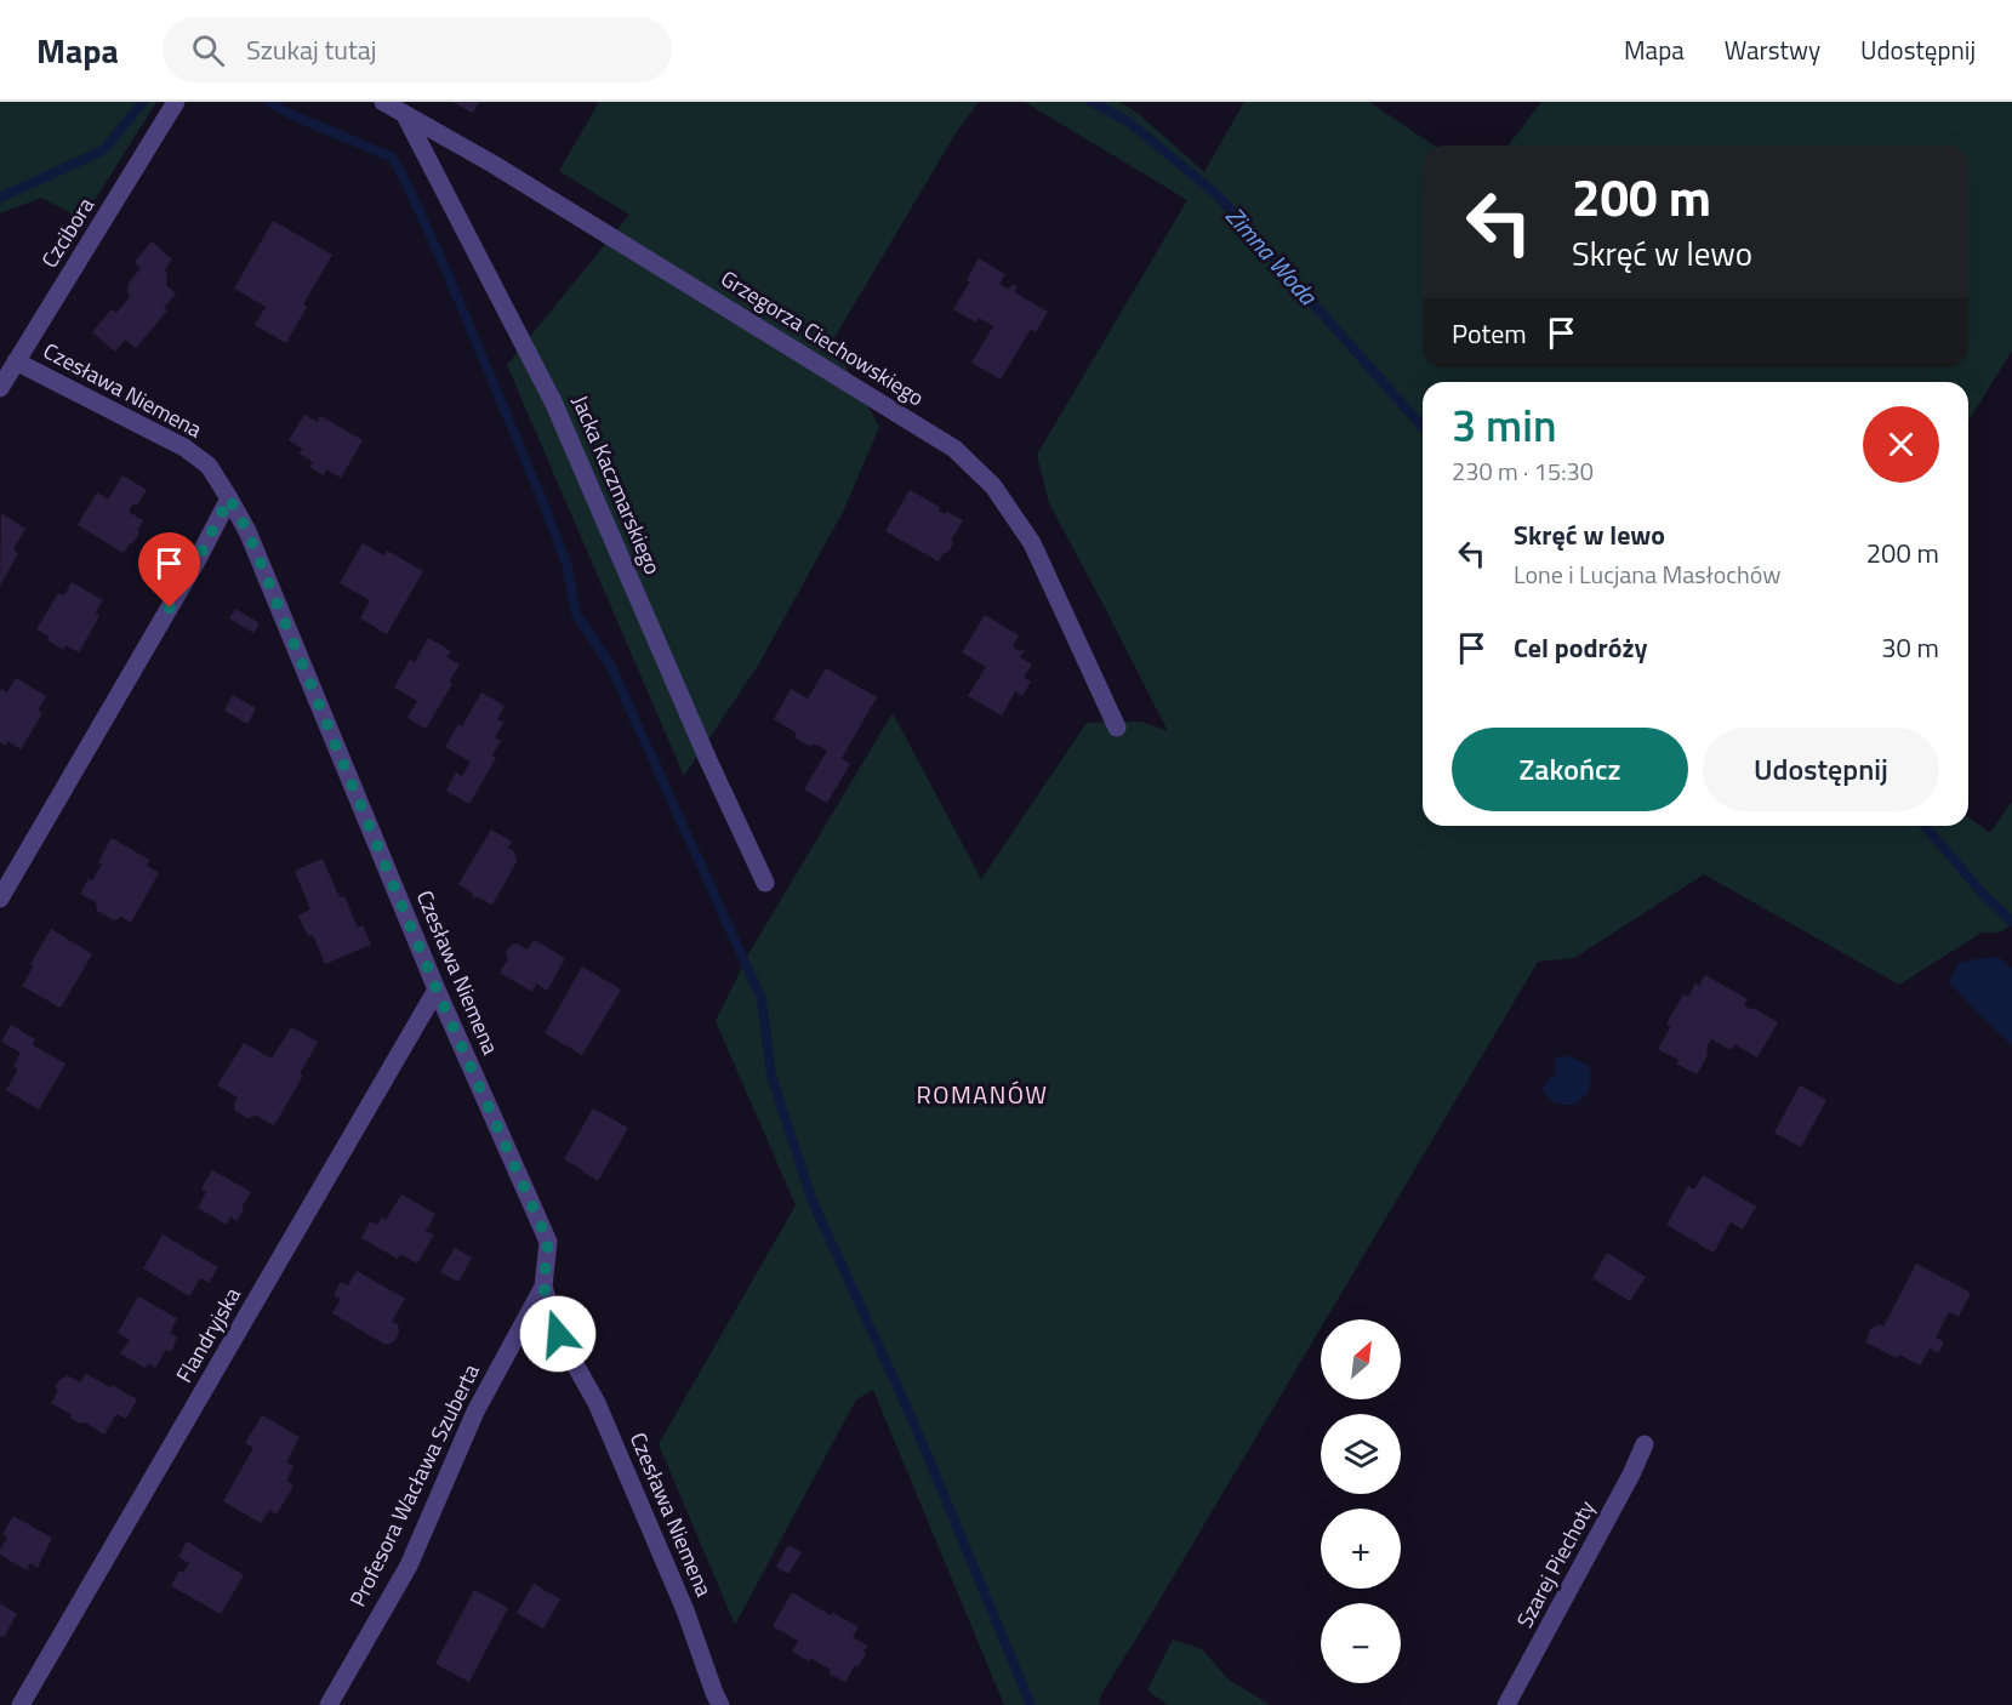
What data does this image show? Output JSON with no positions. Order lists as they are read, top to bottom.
{
  "streets": {
    "street": [
      "Czcibora",
      "Grzegorza Ciechowskiego",
      "Czesława Niemena",
      "Jacka Kaczmarskiego",
      "Flandryjska",
      "Profesora Wacława Szuberta",
      "Szarej Piechoty"
    ]
  },
  "crossings": [
    ["Czcibora", "Czesława Niemena"],
    ["Grzegorza Ciechowskiego", "Jacka Kaczmarskiego"],
    ["Czesława Niemena", "Flandryjska"],
    ["Czesława Niemena", "Profesora Wacława Szuberta"]
  ],
  "districts": ["ROMANÓW"],
  "water": ["Zimna Woda"],
  "north": "top right",
  "page": {
    "header": "Mapa",
    "search": "Szukaj tutaj",
    "nav": ["Mapa", "Warstwy", "Udostępnij"],
    "turn": ["200 m", "Skręć w lewo"],
    "then": "Potem",
    "heading": ["3 min", "230 m · 15:30"],
    "list": [
      {
        "name": "Skręć w lewo",
        "note": "Lone i Lucjana Masłochów",
        "value": "200 m"
      },
      {
        "name": "Cel podróży",
        "value": "30 m"
      }
    ],
    "buttons": ["Zakończ", "Udostępnij"],
    "map_buttons": ["+", "−"]
  }
}
